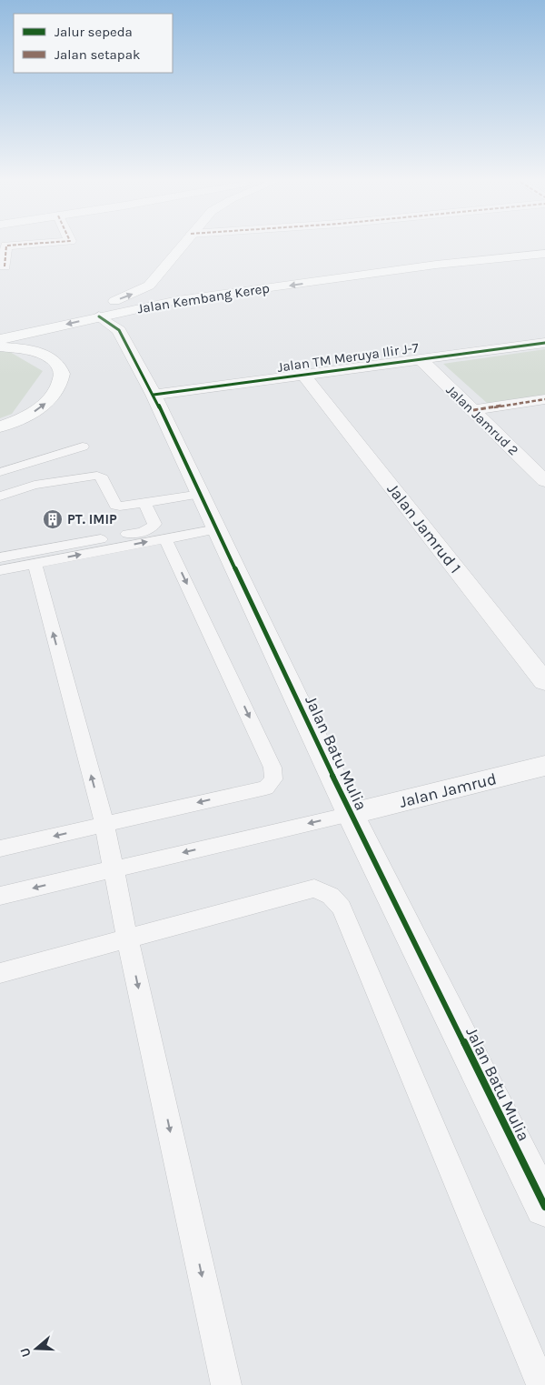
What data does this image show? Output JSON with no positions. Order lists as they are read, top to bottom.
{
  "streets": {
    "main road": ["Jalan Kembang Kerep"],
    "street": [
      "Jalan TM Meruya Ilir J-7",
      "Jalan Jamrud 2",
      "Jalan Jamrud 1",
      "Jalan Batu Mulia",
      "Jalan Jamrud"
    ]
  },
  "crossings": [
    ["Jalan Kembang Kerep", "Jalan Batu Mulia"],
    ["Jalan TM Meruya Ilir J-7", "Jalan Jamrud 2"],
    ["Jalan TM Meruya Ilir J-7", "Jalan Jamrud 1"],
    ["Jalan TM Meruya Ilir J-7", "Jalan Batu Mulia"],
    ["Jalan Batu Mulia", "Jalan Jamrud"]
  ],
  "one_way": ["Jalan Kembang Kerep"],
  "places": {
    "building": ["PT. IMIP"]
  },
  "legend": ["Jalur sepeda", "Jalan setapak"],
  "north": "left"
}
